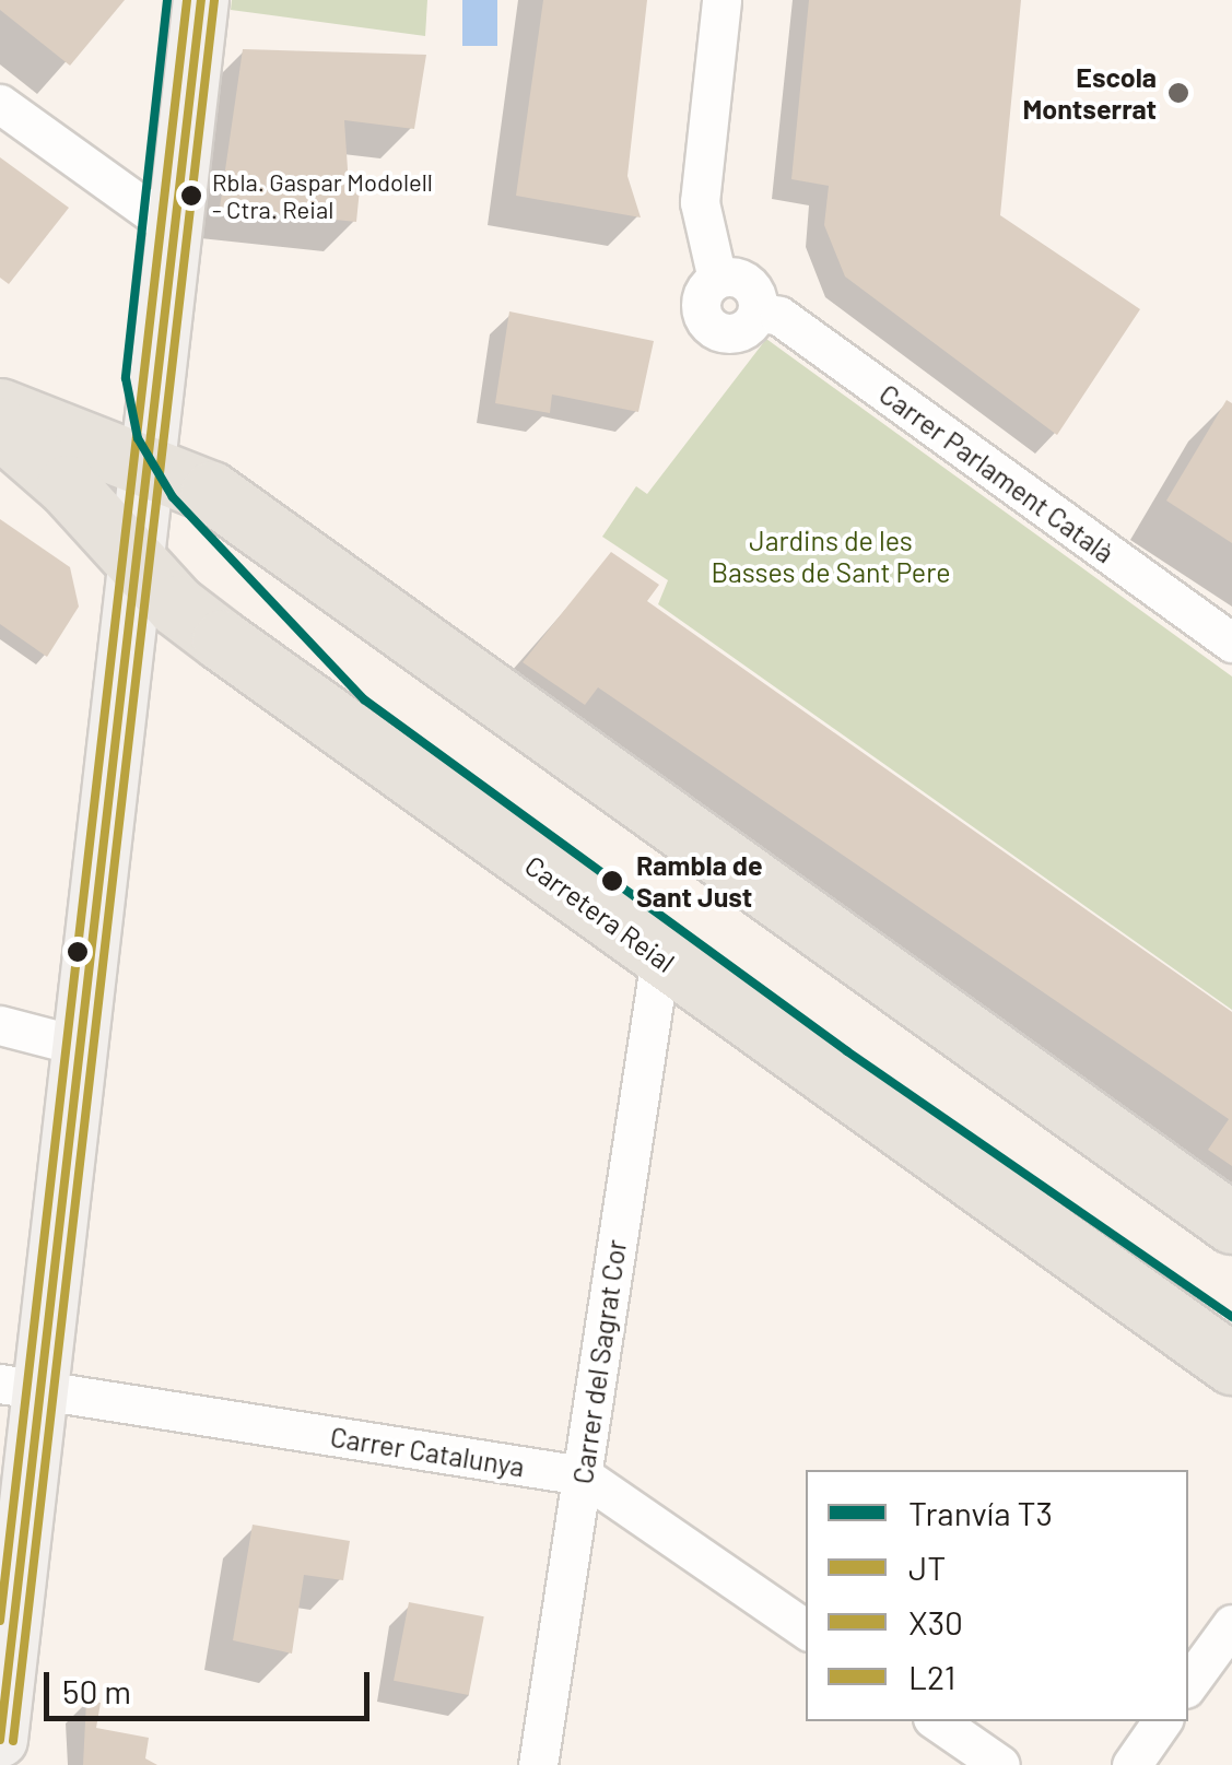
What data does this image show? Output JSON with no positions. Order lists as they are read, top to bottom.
{
  "streets": {
    "main road": ["Carretera Reial"],
    "street": ["Carrer Parlament Català", "Carrer del Sagrat Cor", "Carrer Catalunya"]
  },
  "crossings": [
    ["Carretera Reial", "Carrer del Sagrat Cor"],
    ["Carrer del Sagrat Cor", "Carrer Catalunya"]
  ],
  "parks": ["Jardins de les Basses de Sant Pere"],
  "places": ["Escola Montserrat", "Rbla. Gaspar Modolell - Ctra. Reial", "Rambla de Sant Just"],
  "lines": [
    "tram line T3",
    "transit line JT",
    "transit line L21",
    "transit line X30"
  ],
  "legend": [
    "Tranvía T3",
    "JT",
    "X30",
    "L21"
  ],
  "scale_bar": "50 m"
}
